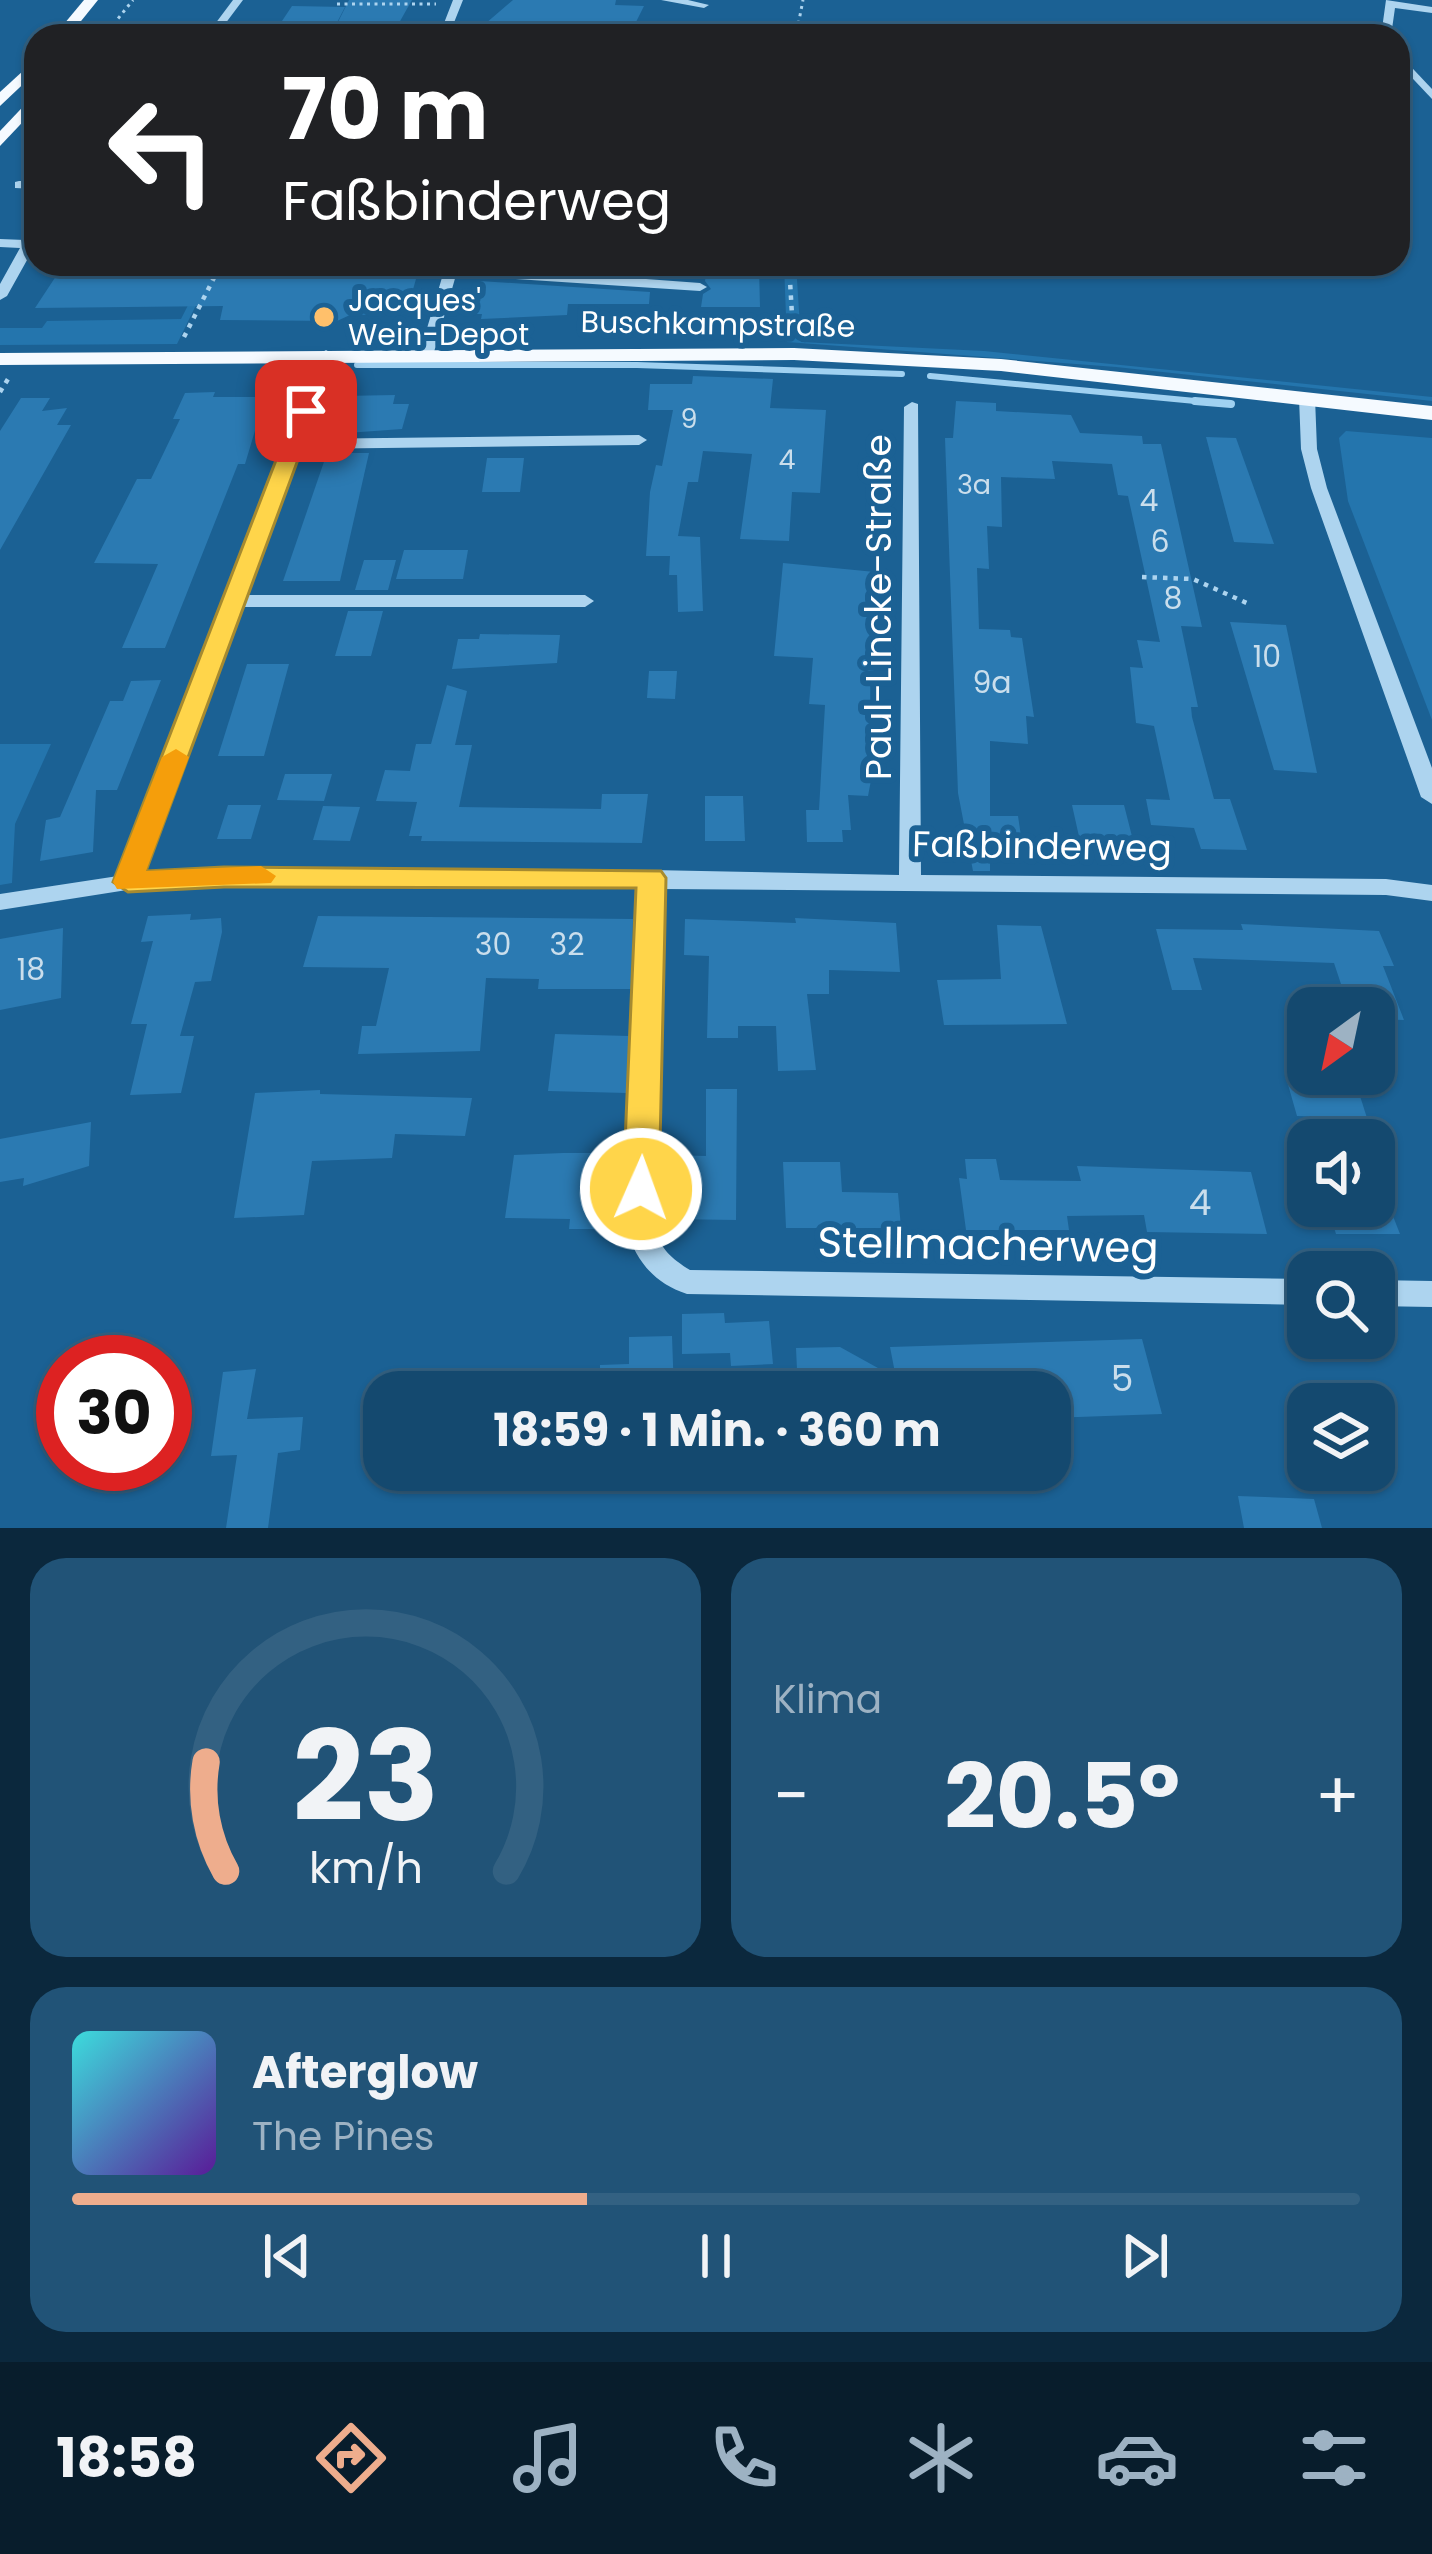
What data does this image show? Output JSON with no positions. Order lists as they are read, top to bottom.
{
  "streets": {
    "main road": ["Buschkampstraße"],
    "street": ["Paul-Lincke-Straße", "Faßbinderweg", "Stellmacherweg"]
  },
  "crossings": [
    ["Paul-Lincke-Straße", "Faßbinderweg"],
    ["Faßbinderweg", "Stellmacherweg"]
  ],
  "places": ["Jacques' Wein-Depot"],
  "house_numbers": [
    "9",
    "4",
    "3a",
    "4",
    "6",
    "8",
    "10",
    "9a",
    "30",
    "32",
    "18",
    "4",
    "5"
  ],
  "north": "bottom left",
  "page": {
    "turn": ["70 m", "Faßbinderweg"],
    "limit": "30",
    "trip": "18:59 · 1 Min. · 360 m",
    "tile": "Klima",
    "heat": ["−", "20.5°", "+"],
    "song": ["Afterglow", "The Pines"],
    "tabs": "18:58",
    "gauge": ["23", "km/h"]
  }
}
